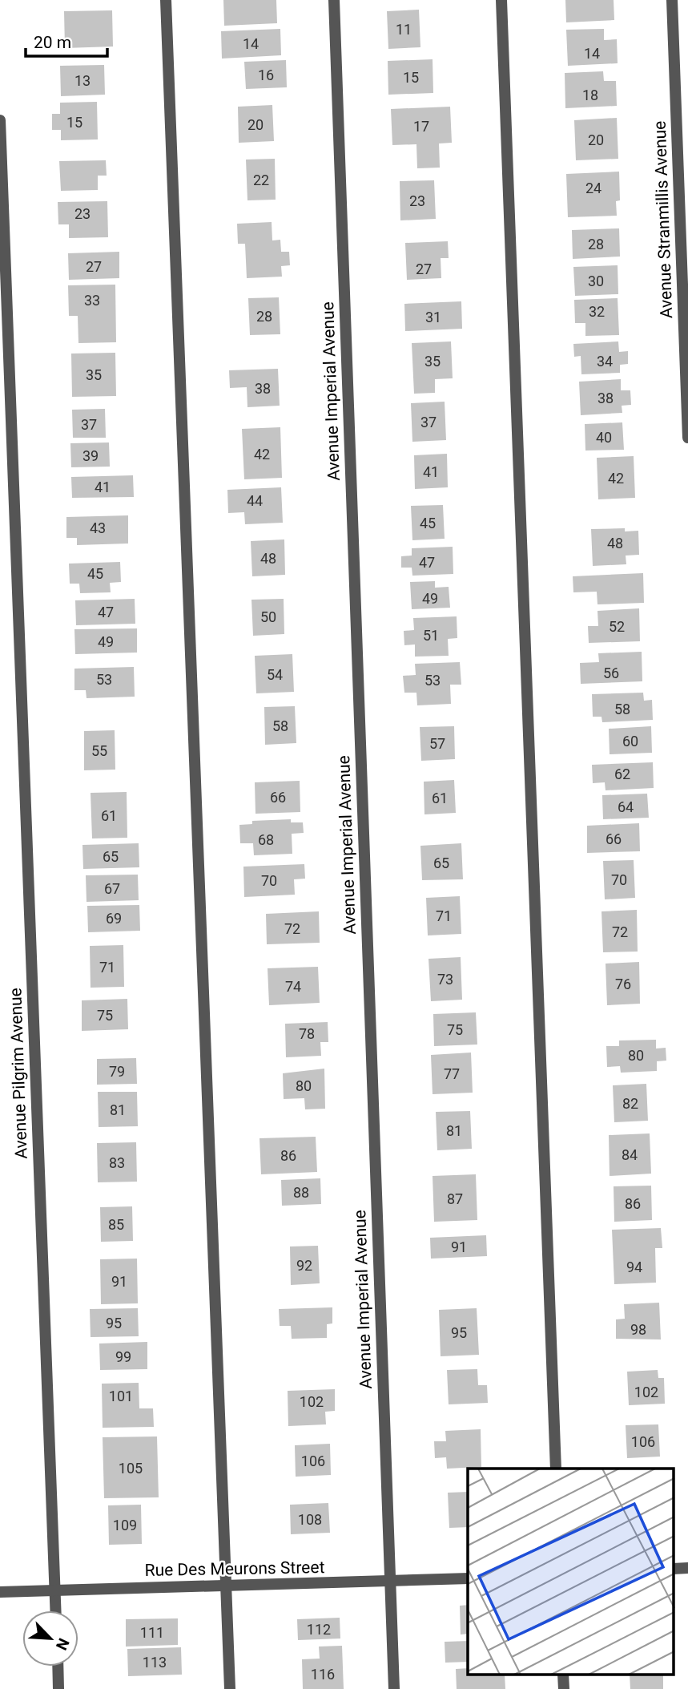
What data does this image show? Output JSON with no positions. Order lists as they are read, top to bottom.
{
  "streets": {
    "street": [
      "Avenue Stranmillis Avenue",
      "Avenue Imperial Avenue",
      "Avenue Pilgrim Avenue",
      "Rue Des Meurons Street"
    ]
  },
  "crossings": [
    ["Avenue Imperial Avenue", "Rue Des Meurons Street"],
    ["Avenue Pilgrim Avenue", "Rue Des Meurons Street"]
  ],
  "house_numbers": [
    "11",
    "14",
    "14",
    "16",
    "15",
    "13",
    "18",
    "15",
    "20",
    "17",
    "20",
    "22",
    "24",
    "23",
    "23",
    "28",
    "27",
    "27",
    "30",
    "33",
    "32",
    "28",
    "31",
    "35",
    "34",
    "35",
    "38",
    "38",
    "37",
    "37",
    "40",
    "42",
    "39",
    "41",
    "42",
    "41",
    "44",
    "45",
    "43",
    "48",
    "48",
    "47",
    "45",
    "49",
    "47",
    "50",
    "52",
    "51",
    "49",
    "56",
    "54",
    "53",
    "53",
    "58",
    "58",
    "60",
    "57",
    "55",
    "62",
    "66",
    "61",
    "64",
    "61",
    "66",
    "68",
    "65",
    "65",
    "70",
    "70",
    "67",
    "71",
    "69",
    "72",
    "72",
    "71",
    "73",
    "76",
    "74",
    "75",
    "75",
    "78",
    "80",
    "79",
    "77",
    "80",
    "82",
    "81",
    "81",
    "84",
    "86",
    "83",
    "88",
    "87",
    "86",
    "85",
    "91",
    "92",
    "94",
    "91",
    "95",
    "98",
    "95",
    "99",
    "102",
    "101",
    "102",
    "106",
    "106",
    "105",
    "108",
    "109",
    "112",
    "111",
    "113",
    "116"
  ],
  "scale_bar": "20 m",
  "north": "bottom right"
}
